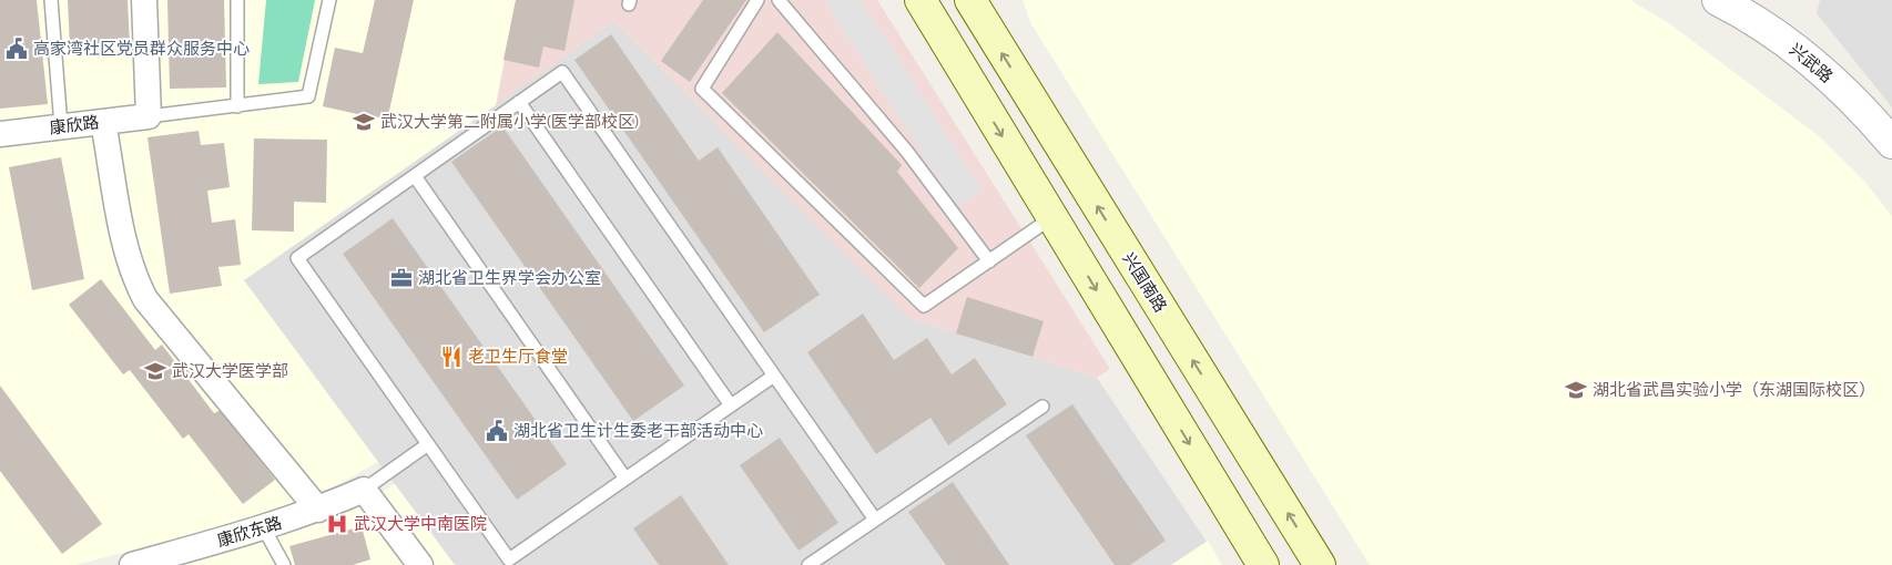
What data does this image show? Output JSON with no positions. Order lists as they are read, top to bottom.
{
  "streets": {
    "main road": ["兴国南路"],
    "street": ["兴武路", "康欣路", "康欣东路"]
  },
  "places": {
    "public building": ["高家湾社区党员群众服务中心", "湖北省卫生计生委老干部活动中心"],
    "school or university": ["武汉大学第二附属小学(医学部校区)", "武汉大学医学部", "湖北省武昌实验小学（东湖国际校区）"],
    "office": ["湖北省卫生界学会办公室"],
    "restaurant": ["老卫生厅食堂"],
    "hospital": ["武汉大学中南医院"]
  }
}
